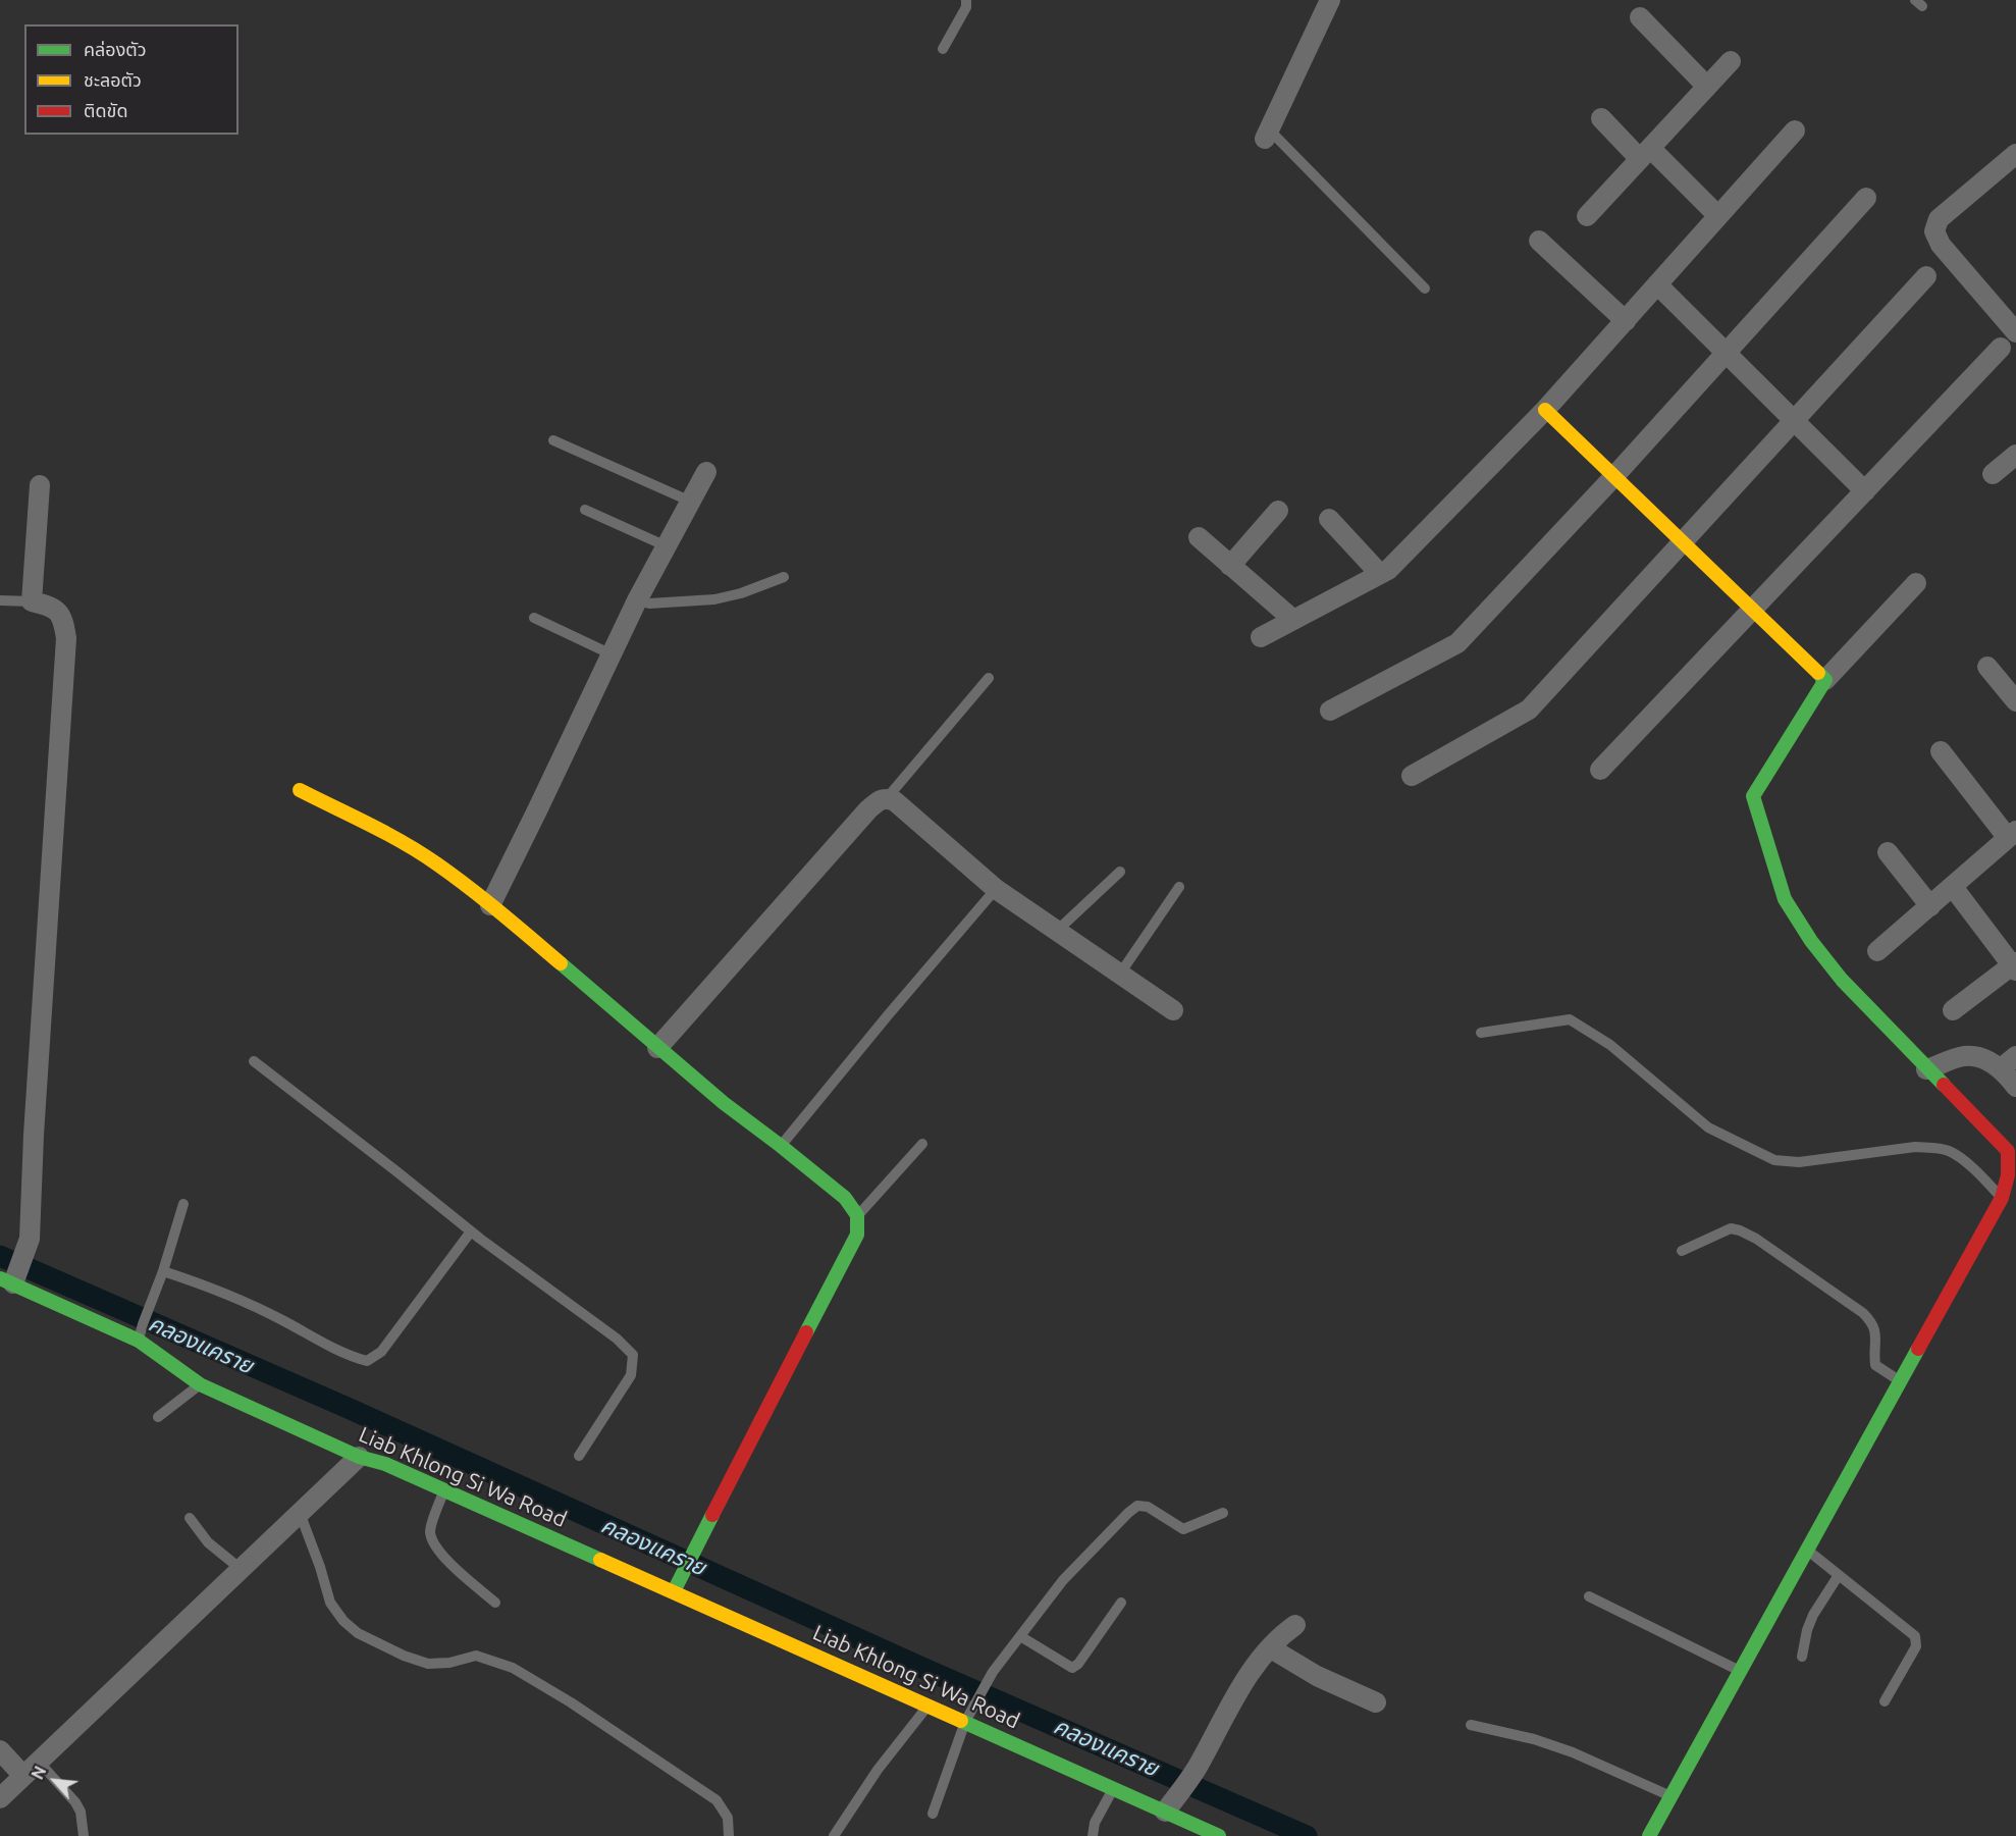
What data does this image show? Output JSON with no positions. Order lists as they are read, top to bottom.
{
  "streets": {
    "street": ["Liab Khlong Si Wa Road"]
  },
  "water": ["คลองเเคราย"],
  "legend": ["คล่องตัว", "ชะลอตัว", "ติดขัด"],
  "north": "top left"
}
